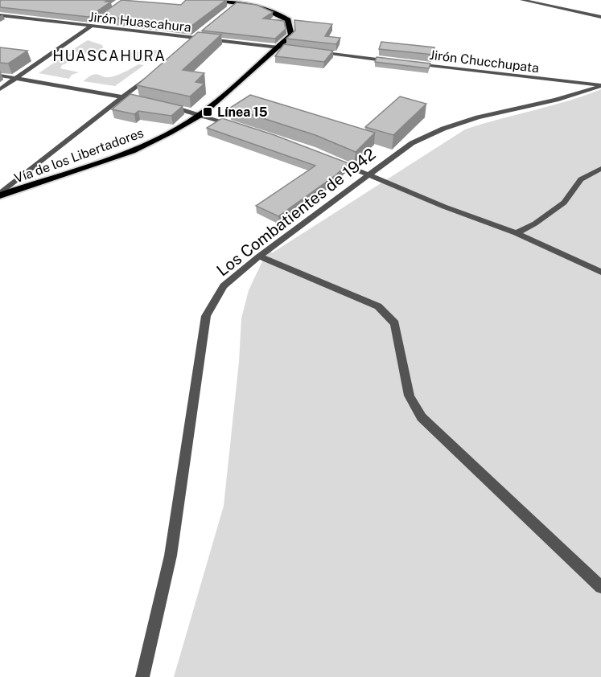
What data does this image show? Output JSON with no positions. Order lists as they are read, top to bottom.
{
  "streets": {
    "highway": ["Vía de los Libertadores"],
    "street": ["Jirón Huascahura", "Jirón Chucchupata", "Los Combatientes de 1942"]
  },
  "crossings": [
    ["Jirón Huascahura", "Vía de los Libertadores"],
    ["Jirón Chucchupata", "Los Combatientes de 1942"]
  ],
  "districts": ["HUASCAHURA"],
  "places": {
    "transit": ["Línea 15"]
  }
}
